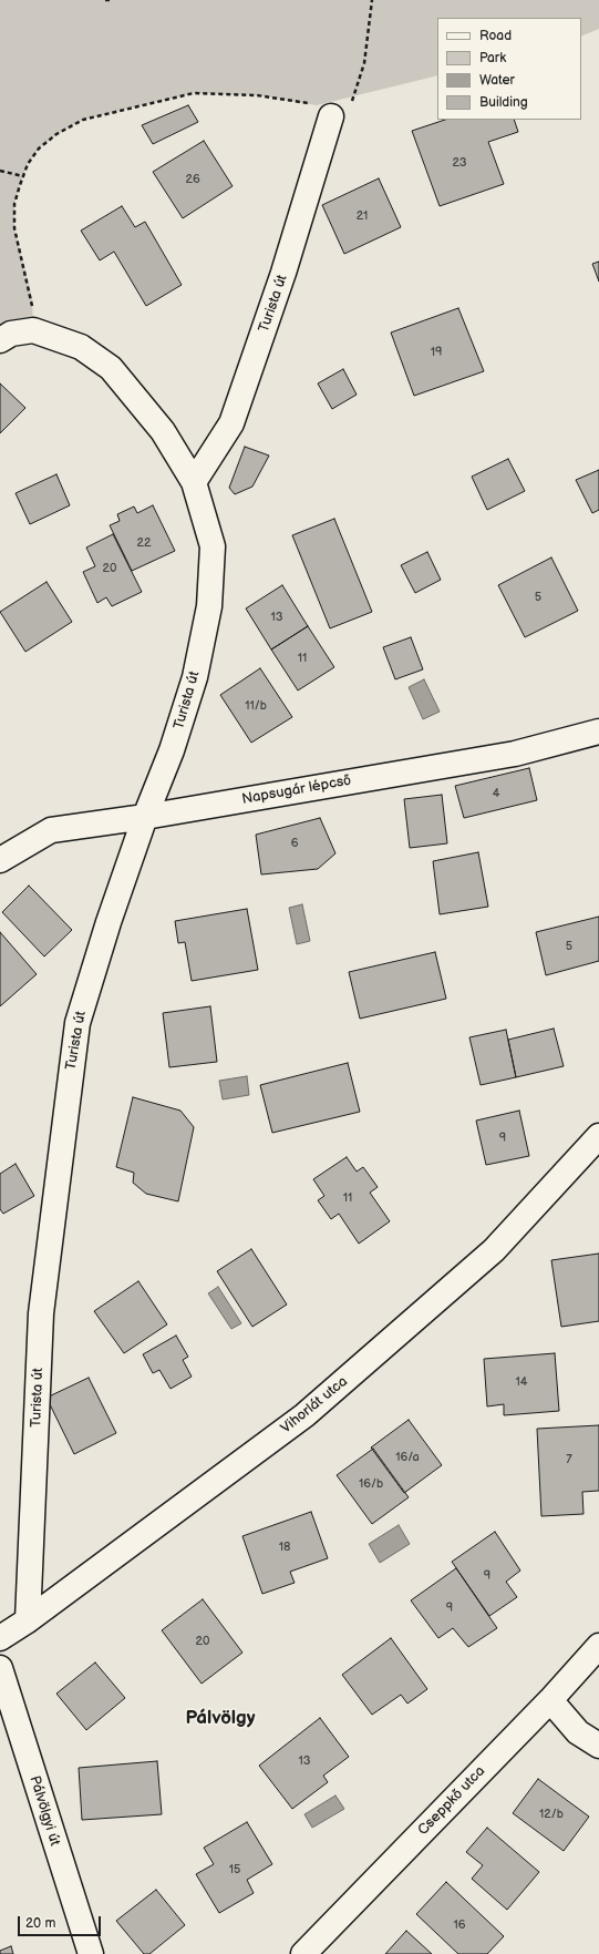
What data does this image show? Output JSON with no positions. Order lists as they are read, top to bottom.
{
  "streets": {
    "street": [
      "Turista út",
      "Napsugár lépcső",
      "Vihorlát utca",
      "Cseppkő utca",
      "Pálvölgyi út"
    ]
  },
  "crossings": [
    ["Turista út", "Napsugár lépcső"],
    ["Turista út", "Vihorlát utca"]
  ],
  "districts": ["Pálvölgy"],
  "house_numbers": [
    "23",
    "26",
    "21",
    "19",
    "22",
    "20",
    "5",
    "13",
    "11",
    "11/b",
    "4",
    "6",
    "5",
    "9",
    "11",
    "14",
    "16/a",
    "7",
    "16/b",
    "18",
    "9",
    "9",
    "20",
    "13",
    "12/b",
    "15",
    "16"
  ],
  "legend": [
    "Road",
    "Park",
    "Water",
    "Building"
  ],
  "scale_bar": "20 m"
}
